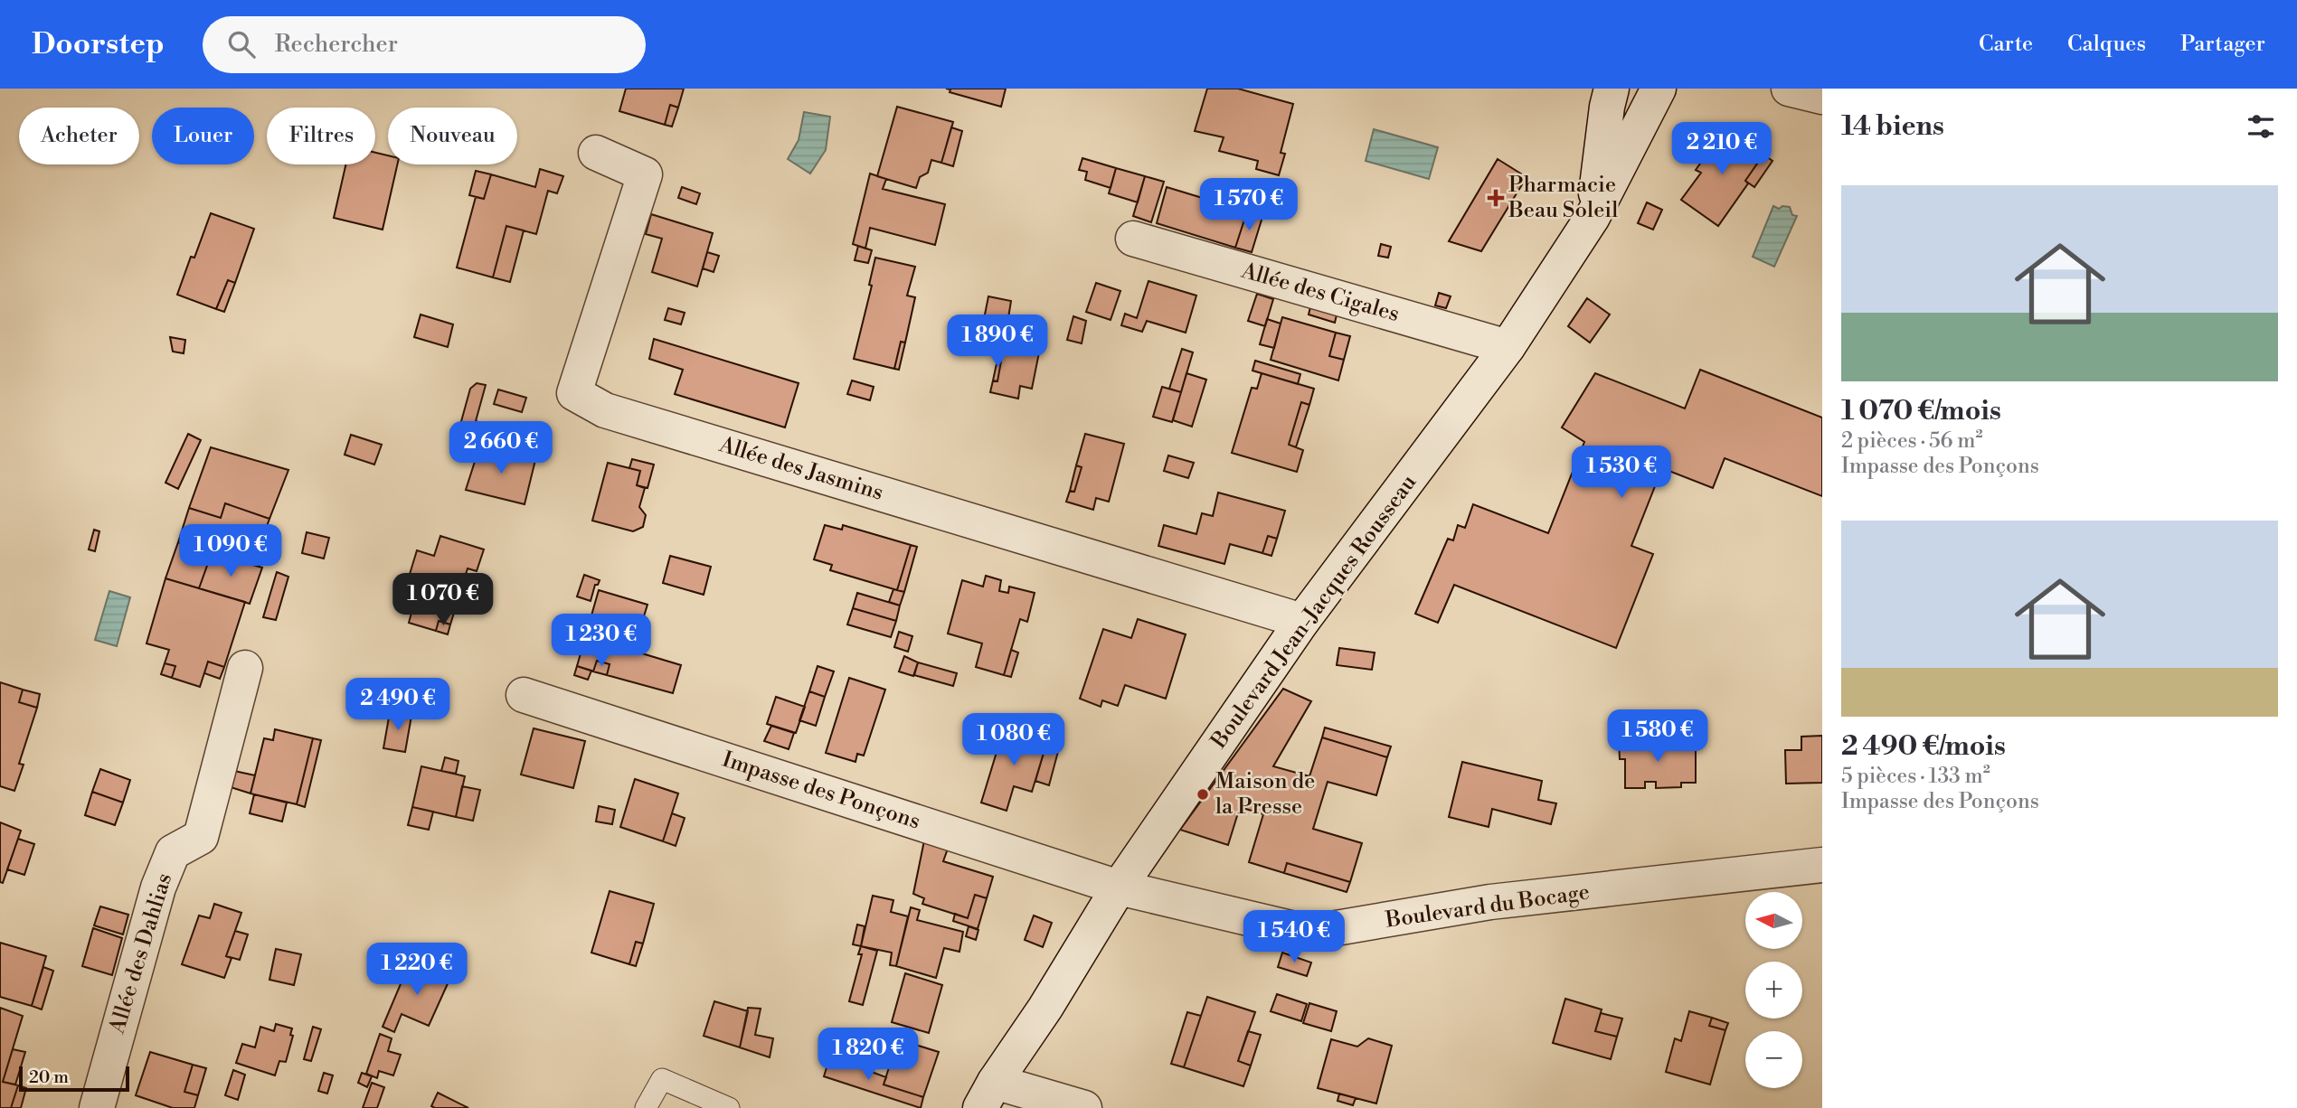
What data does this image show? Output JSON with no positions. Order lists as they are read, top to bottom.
{
  "streets": {
    "street": [
      "Allée des Cigales",
      "Allée des Jasmins",
      "Boulevard Jean-Jacques Rousseau",
      "Impasse des Ponçons",
      "Boulevard du Bocage",
      "Allée des Dahlias"
    ]
  },
  "crossings": [
    ["Allée des Cigales", "Boulevard Jean-Jacques Rousseau"],
    ["Allée des Jasmins", "Boulevard Jean-Jacques Rousseau"],
    ["Boulevard Jean-Jacques Rousseau", "Impasse des Ponçons"],
    ["Boulevard Jean-Jacques Rousseau", "Boulevard du Bocage"],
    ["Impasse des Ponçons", "Boulevard du Bocage"]
  ],
  "places": {
    "health": ["Pharmacie Beau Soleil"],
    "other": ["Maison de la Presse"]
  },
  "scale_bar": "20 m",
  "north": "left",
  "page": {
    "header": "Doorstep",
    "search": "Rechercher",
    "nav": ["Carte", "Calques", "Partager"],
    "heading": "14 biens",
    "chip": [
      "Acheter",
      "Louer",
      "Filtres",
      "Nouveau"
    ],
    "price": [
      "2 210 €",
      "1 570 €",
      "1 890 €",
      "2 660 €",
      "1 530 €",
      "1 090 €",
      "1 070 €",
      "1 230 €",
      "2 490 €",
      "1 580 €",
      "1 080 €",
      "1 540 €",
      "1 220 €",
      "1 820 €"
    ],
    "list": [
      {
        "name": "1 070 €/mois",
        "note": "2 pièces · 56 m² · Impasse des Ponçons"
      },
      {
        "name": "2 490 €/mois",
        "note": "5 pièces · 133 m² · Impasse des Ponçons"
      }
    ],
    "map_buttons": ["+", "−"],
    "scale": "20 m"
  }
}
